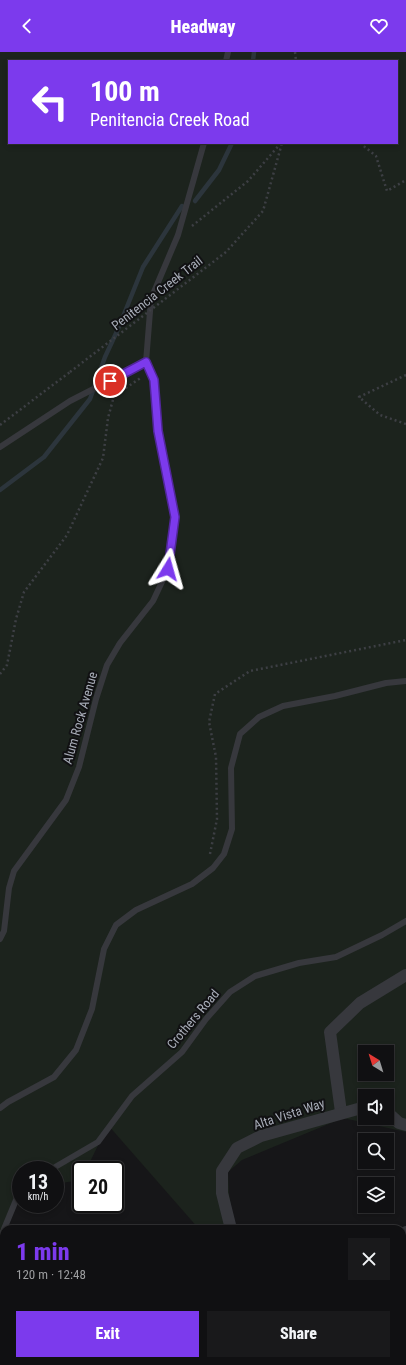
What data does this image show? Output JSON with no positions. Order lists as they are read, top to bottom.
{
  "streets": {
    "street": ["Alta Vista Way"],
    "lane": ["Alum Rock Avenue", "Crothers Road"],
    "path": ["Penitencia Creek Trail"]
  },
  "north": "top left",
  "page": {
    "header": "Headway",
    "turn": ["100 m", "Penitencia Creek Road"],
    "speed": "13 km/h",
    "limit": "20",
    "heading": ["1 min", "120 m · 12:48"],
    "buttons": ["Exit", "Share"]
  }
}
